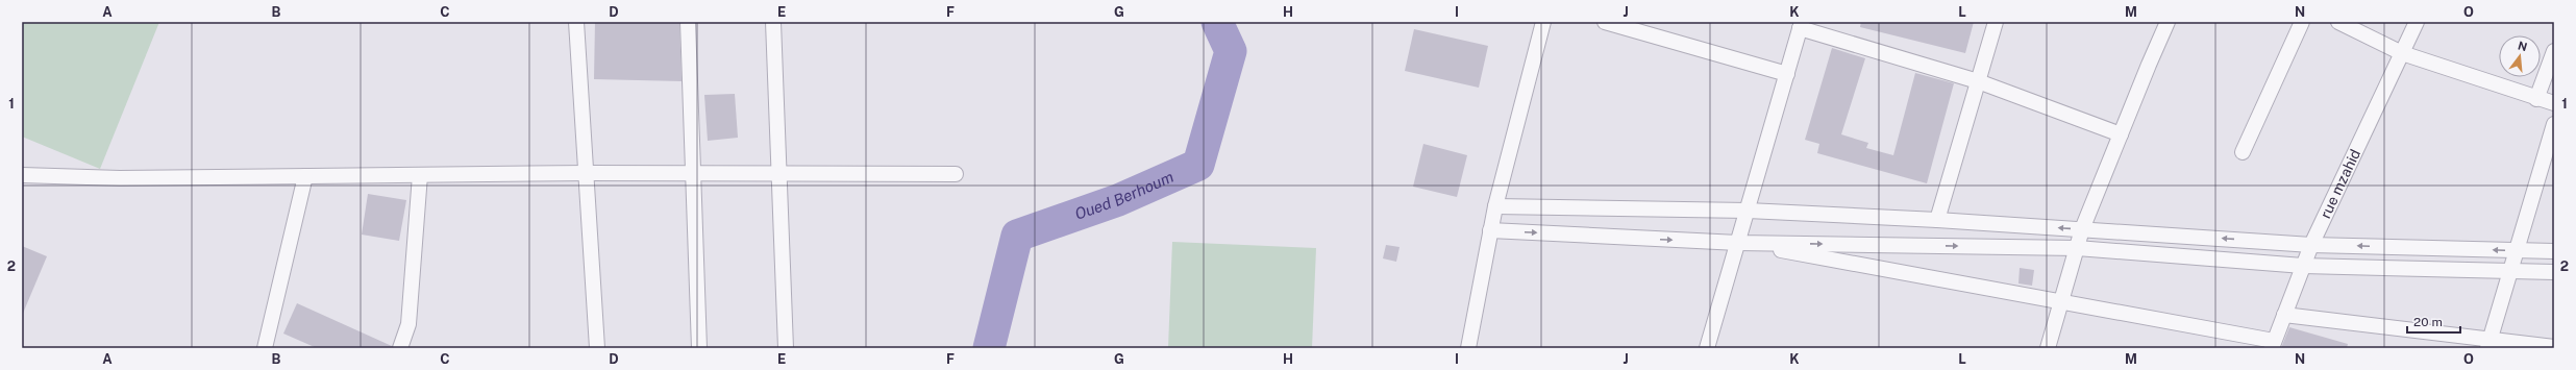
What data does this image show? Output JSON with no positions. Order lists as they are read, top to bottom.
{
  "streets": {
    "street": ["rue mzahid"]
  },
  "water": ["Oued Berhoum"],
  "scale_bar": "20 m",
  "north": "top",
  "grid": {
    "columns": [
      "A",
      "B",
      "C",
      "D",
      "E",
      "F",
      "G",
      "H",
      "I",
      "J",
      "K",
      "L",
      "M",
      "N",
      "O"
    ],
    "rows": ["1", "2"]
  }
}
